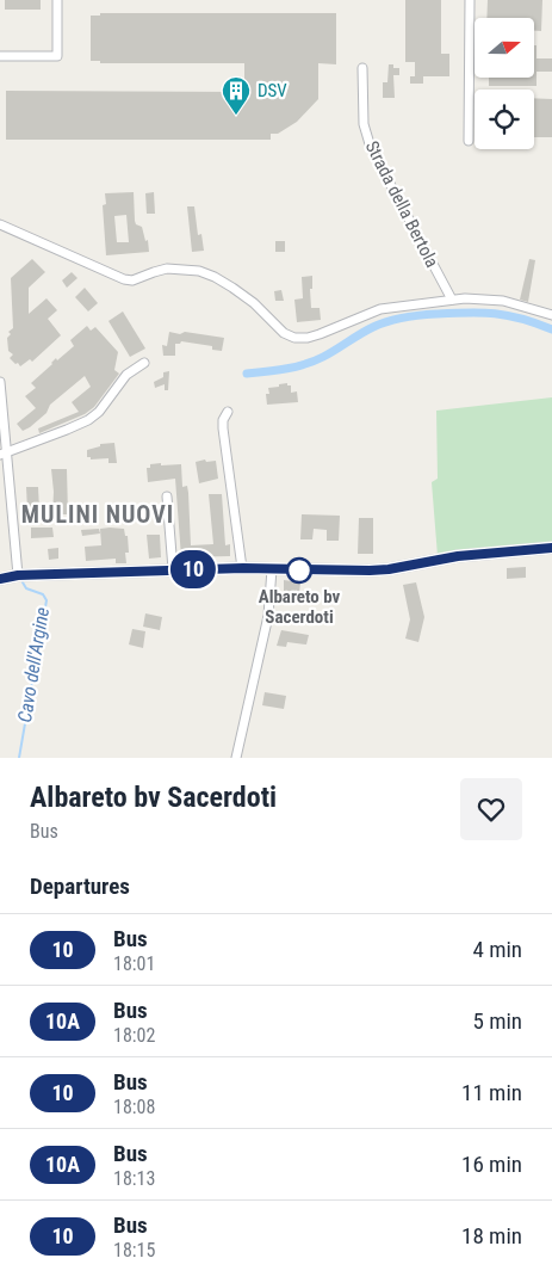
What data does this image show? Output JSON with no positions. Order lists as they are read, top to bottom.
{
  "streets": {
    "street": ["Strada della Bertola"]
  },
  "districts": ["MULINI NUOVI"],
  "water": ["Cavo dell'Argine"],
  "places": {
    "building": ["DSV"],
    "other": ["Albareto bv Sacerdoti"]
  },
  "lines": ["bus line 10"],
  "north": "right",
  "page": {
    "on_map": "10",
    "heading": [
      ["Albareto bv Sacerdoti", "Bus"],
      "Departures"
    ],
    "list": [
      {
        "mark": "10",
        "name": "Bus",
        "note": "18:01",
        "value": "4 min"
      },
      {
        "mark": "10A",
        "name": "Bus",
        "note": "18:02",
        "value": "5 min"
      },
      {
        "mark": "10",
        "name": "Bus",
        "note": "18:08",
        "value": "11 min"
      },
      {
        "mark": "10A",
        "name": "Bus",
        "note": "18:13",
        "value": "16 min"
      },
      {
        "mark": "10",
        "name": "Bus",
        "note": "18:15",
        "value": "18 min"
      }
    ]
  }
}
